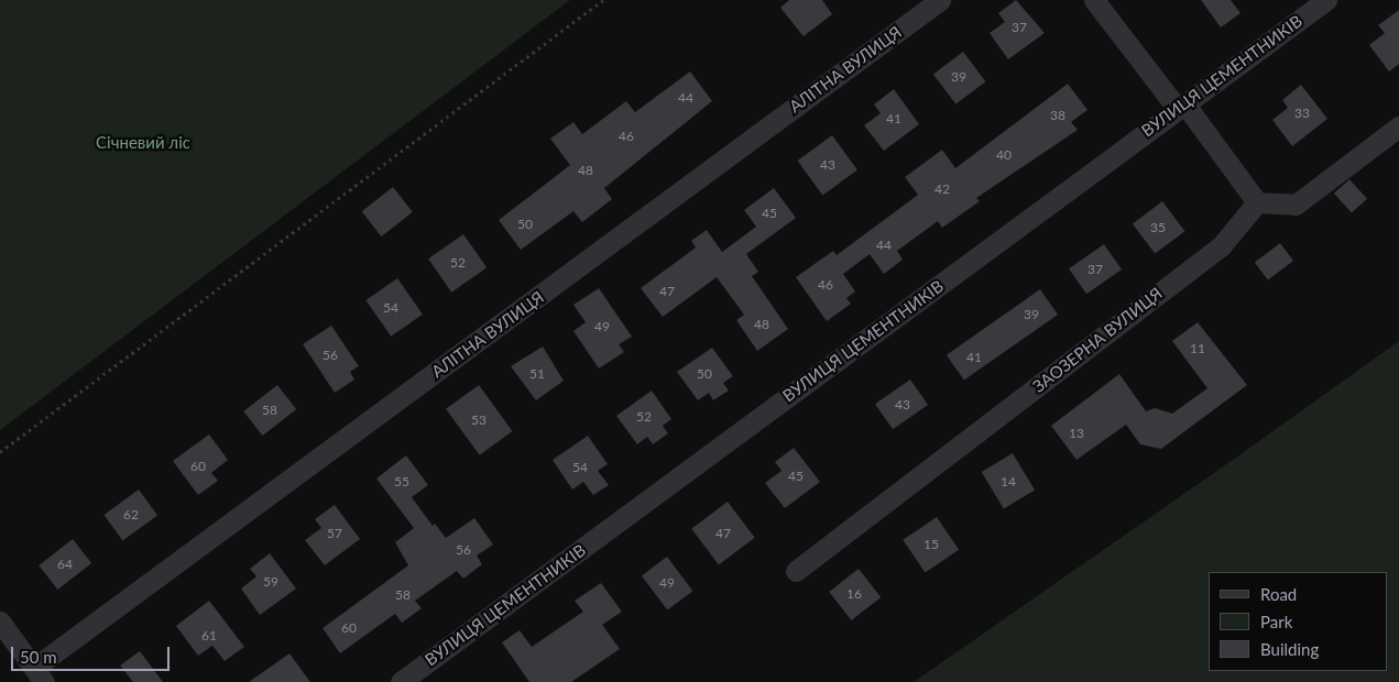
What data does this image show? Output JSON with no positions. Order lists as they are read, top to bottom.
{
  "streets": {
    "street": ["АЛІТНА ВУЛИЦЯ", "ВУЛИЦЯ ЦЕМЕНТНИКІВ", "ЗАОЗЕРНА ВУЛИЦЯ"]
  },
  "parks": ["Січневий ліс"],
  "house_numbers": [
    "37",
    "39",
    "44",
    "33",
    "38",
    "41",
    "46",
    "40",
    "43",
    "48",
    "42",
    "45",
    "50",
    "35",
    "44",
    "52",
    "37",
    "46",
    "47",
    "54",
    "39",
    "48",
    "49",
    "11",
    "56",
    "41",
    "51",
    "50",
    "43",
    "58",
    "52",
    "53",
    "13",
    "60",
    "54",
    "45",
    "55",
    "14",
    "62",
    "57",
    "47",
    "15",
    "56",
    "64",
    "59",
    "49",
    "16",
    "58",
    "60",
    "61"
  ],
  "legend": ["Road", "Park", "Building"],
  "scale_bar": "50 m"
}
